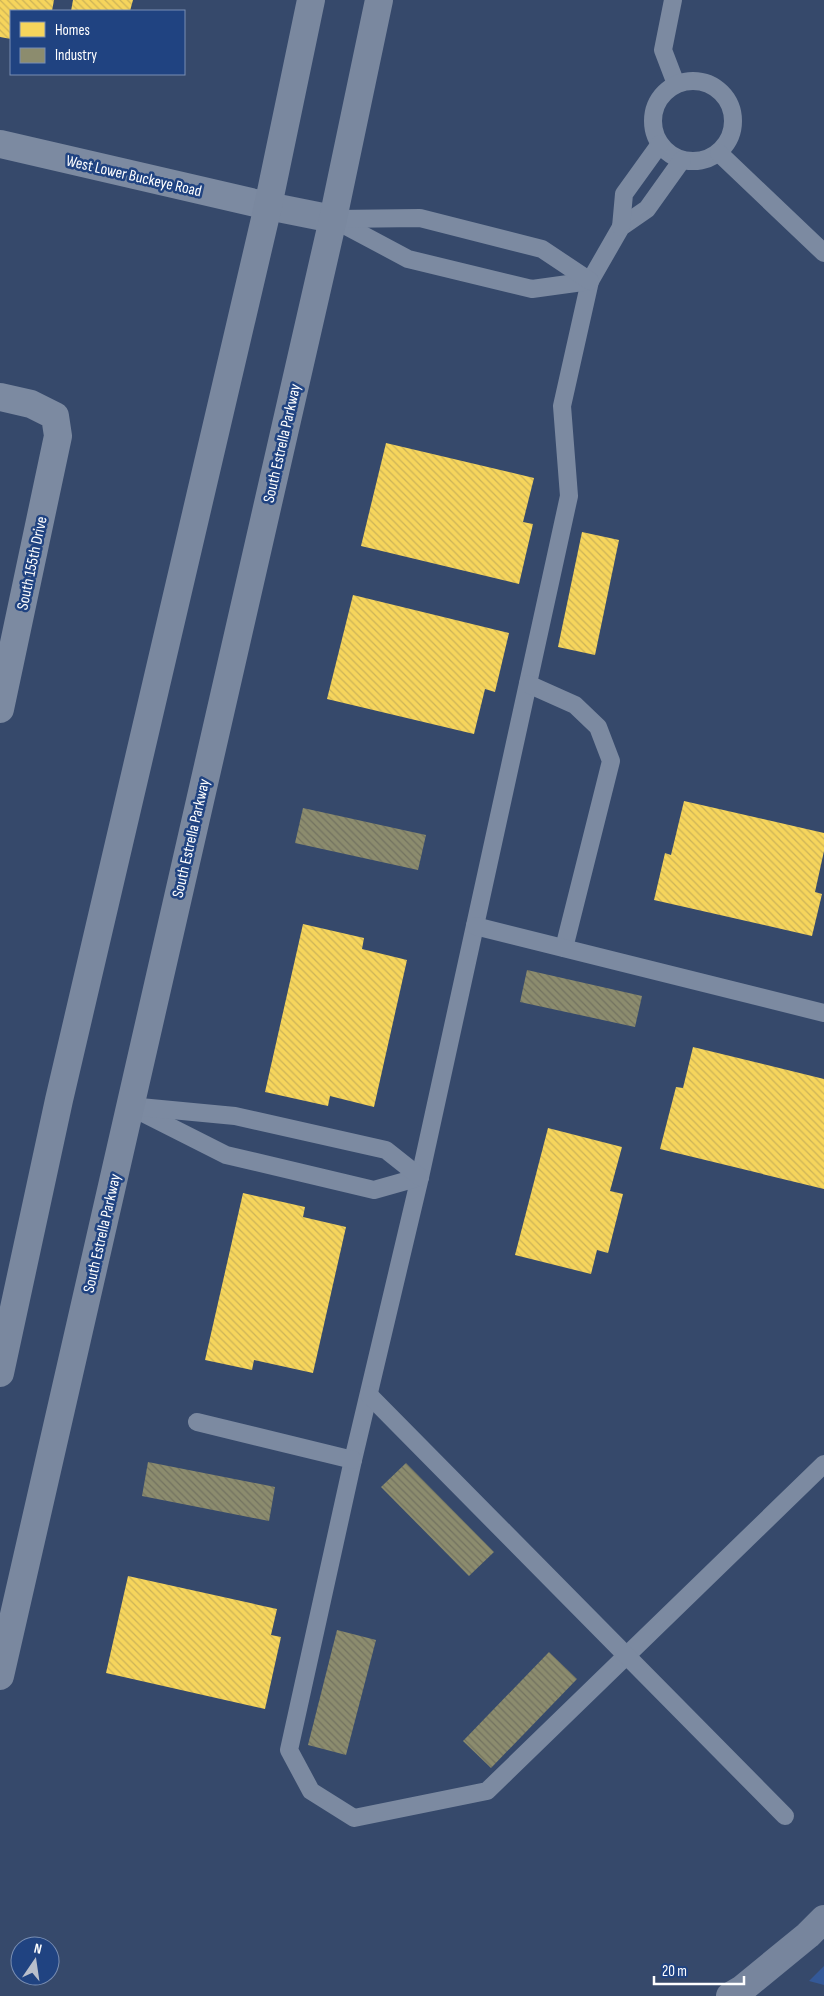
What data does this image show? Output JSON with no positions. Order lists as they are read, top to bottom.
{
  "streets": {
    "main road": ["South Estrella Parkway"],
    "street": ["West Lower Buckeye Road", "South 155th Drive"]
  },
  "legend": ["Homes", "Industry"],
  "scale_bar": "20 m",
  "north": "top"
}
